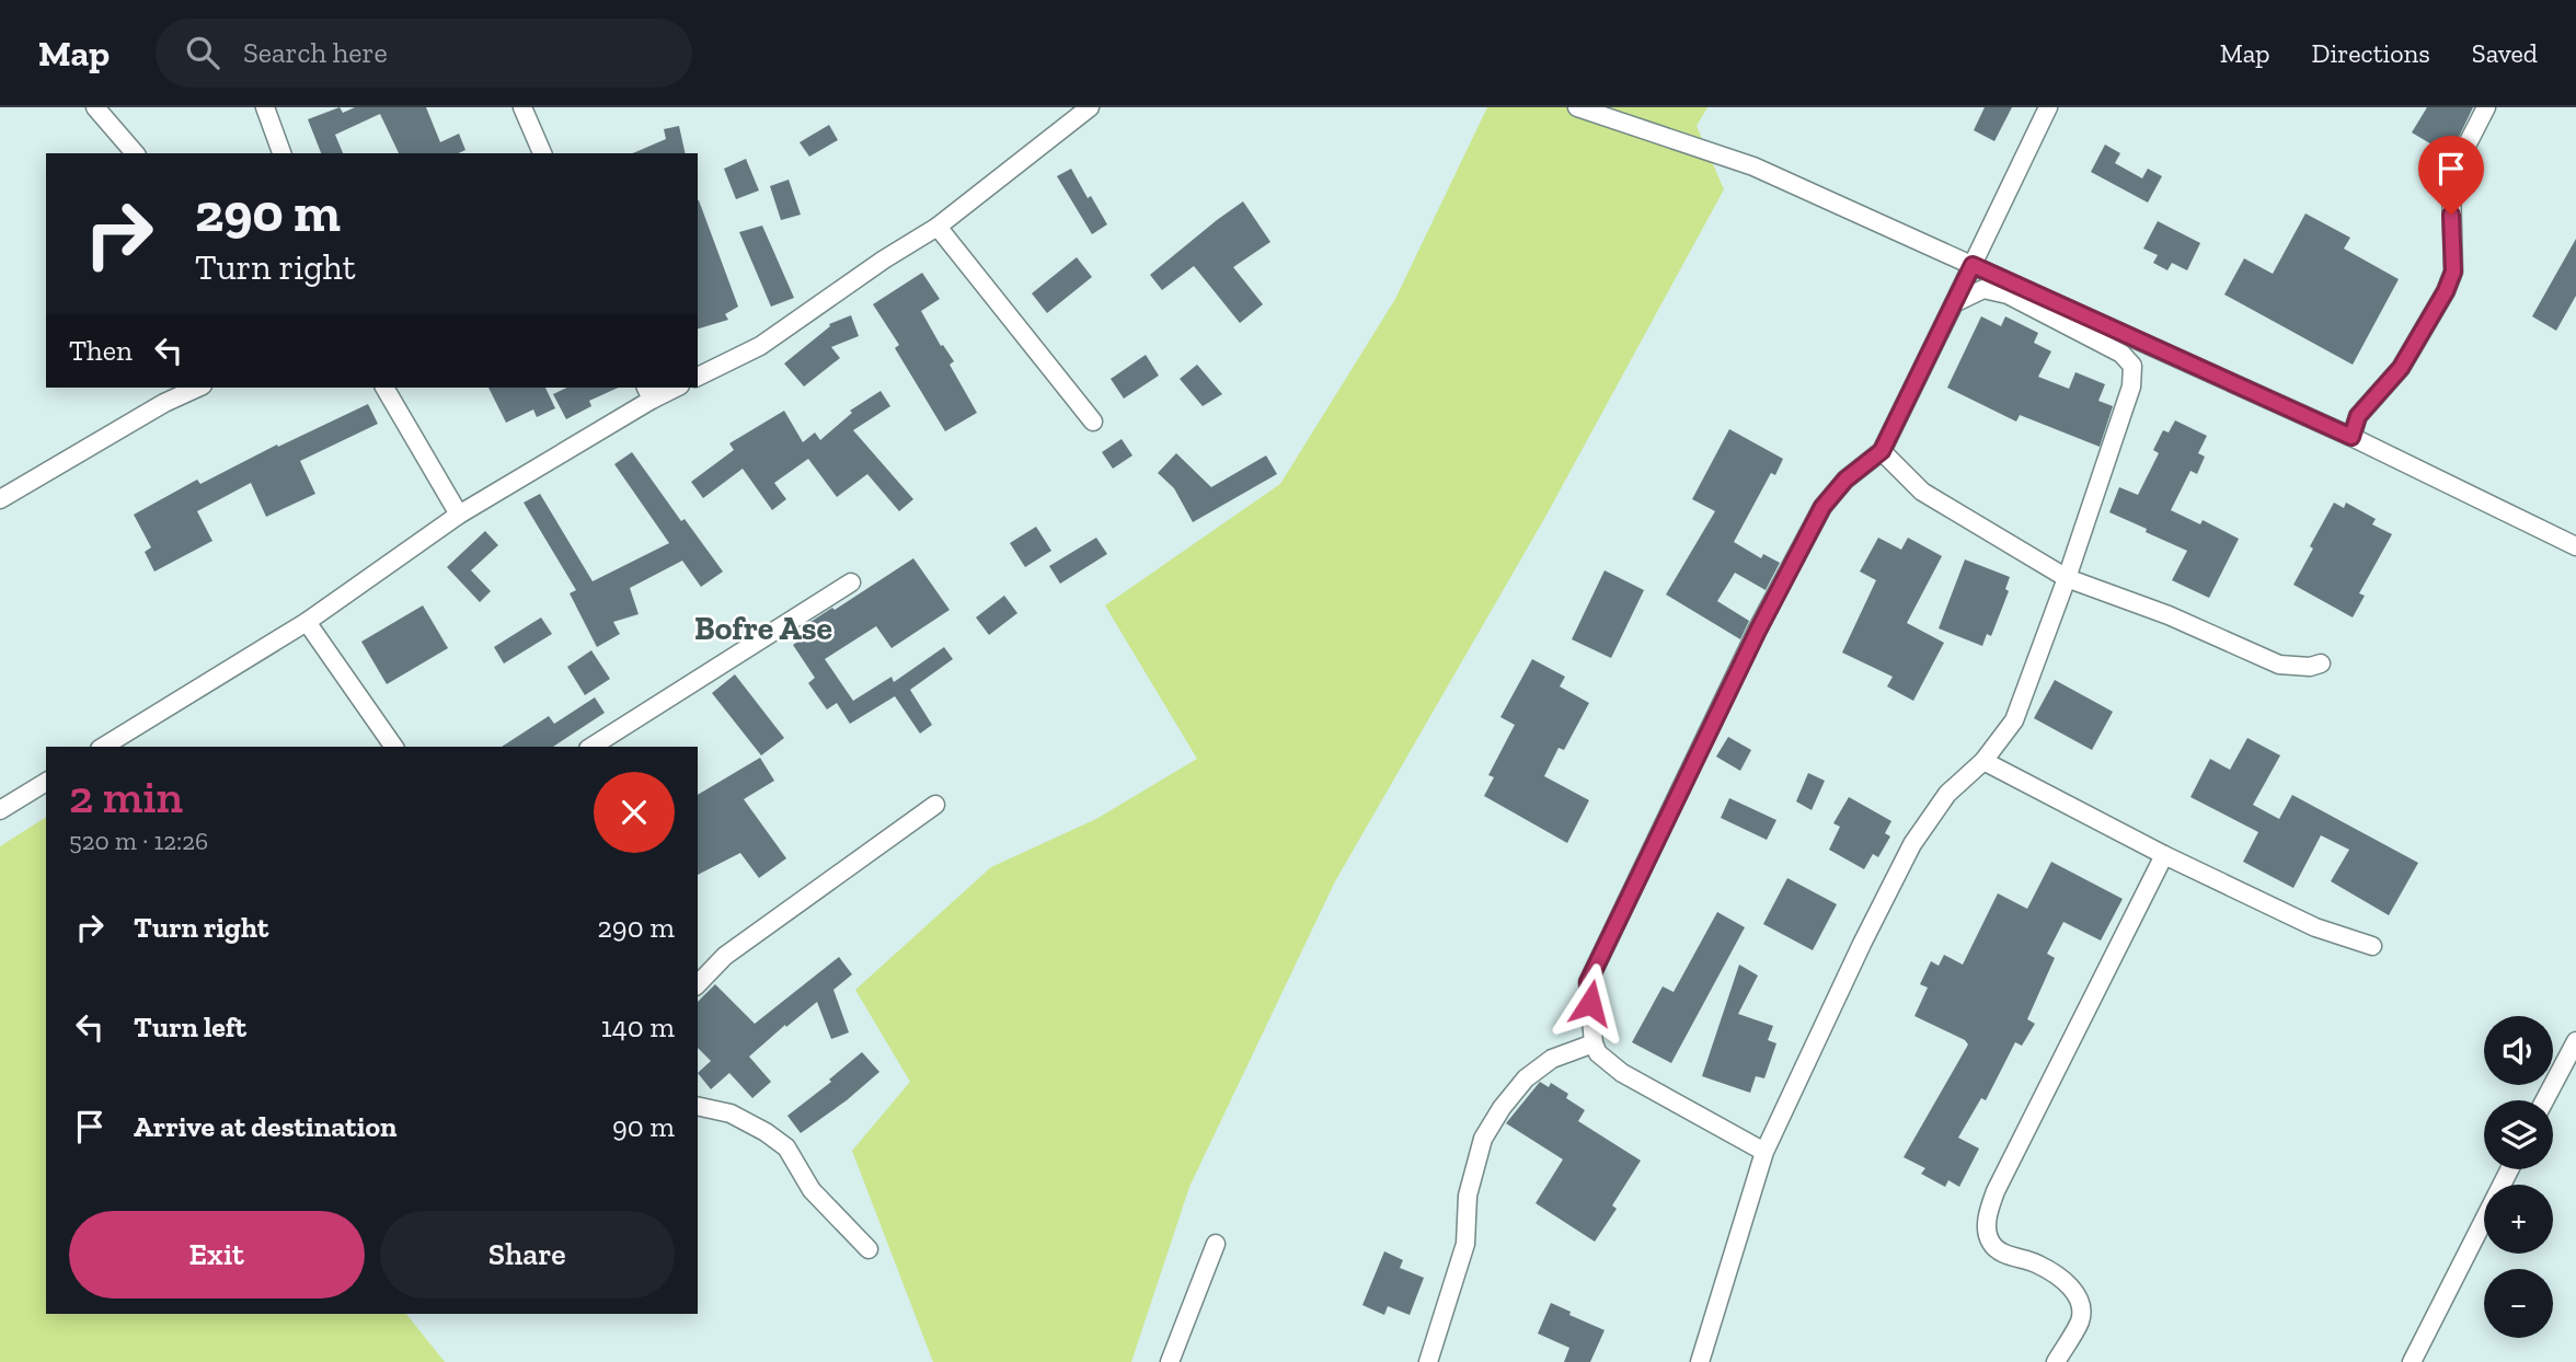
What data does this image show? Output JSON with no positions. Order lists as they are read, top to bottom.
{
  "districts": ["Bofre Ase"],
  "page": {
    "header": "Map",
    "search": "Search here",
    "nav": ["Map", "Directions", "Saved"],
    "turn": ["290 m", "Turn right"],
    "then": "Then",
    "heading": ["2 min", "520 m · 12:26"],
    "list": [
      {
        "name": "Turn right",
        "value": "290 m"
      },
      {
        "name": "Turn left",
        "value": "140 m"
      },
      {
        "name": "Arrive at destination",
        "value": "90 m"
      }
    ],
    "map_buttons": ["+", "−"],
    "buttons": ["Exit", "Share"]
  }
}
